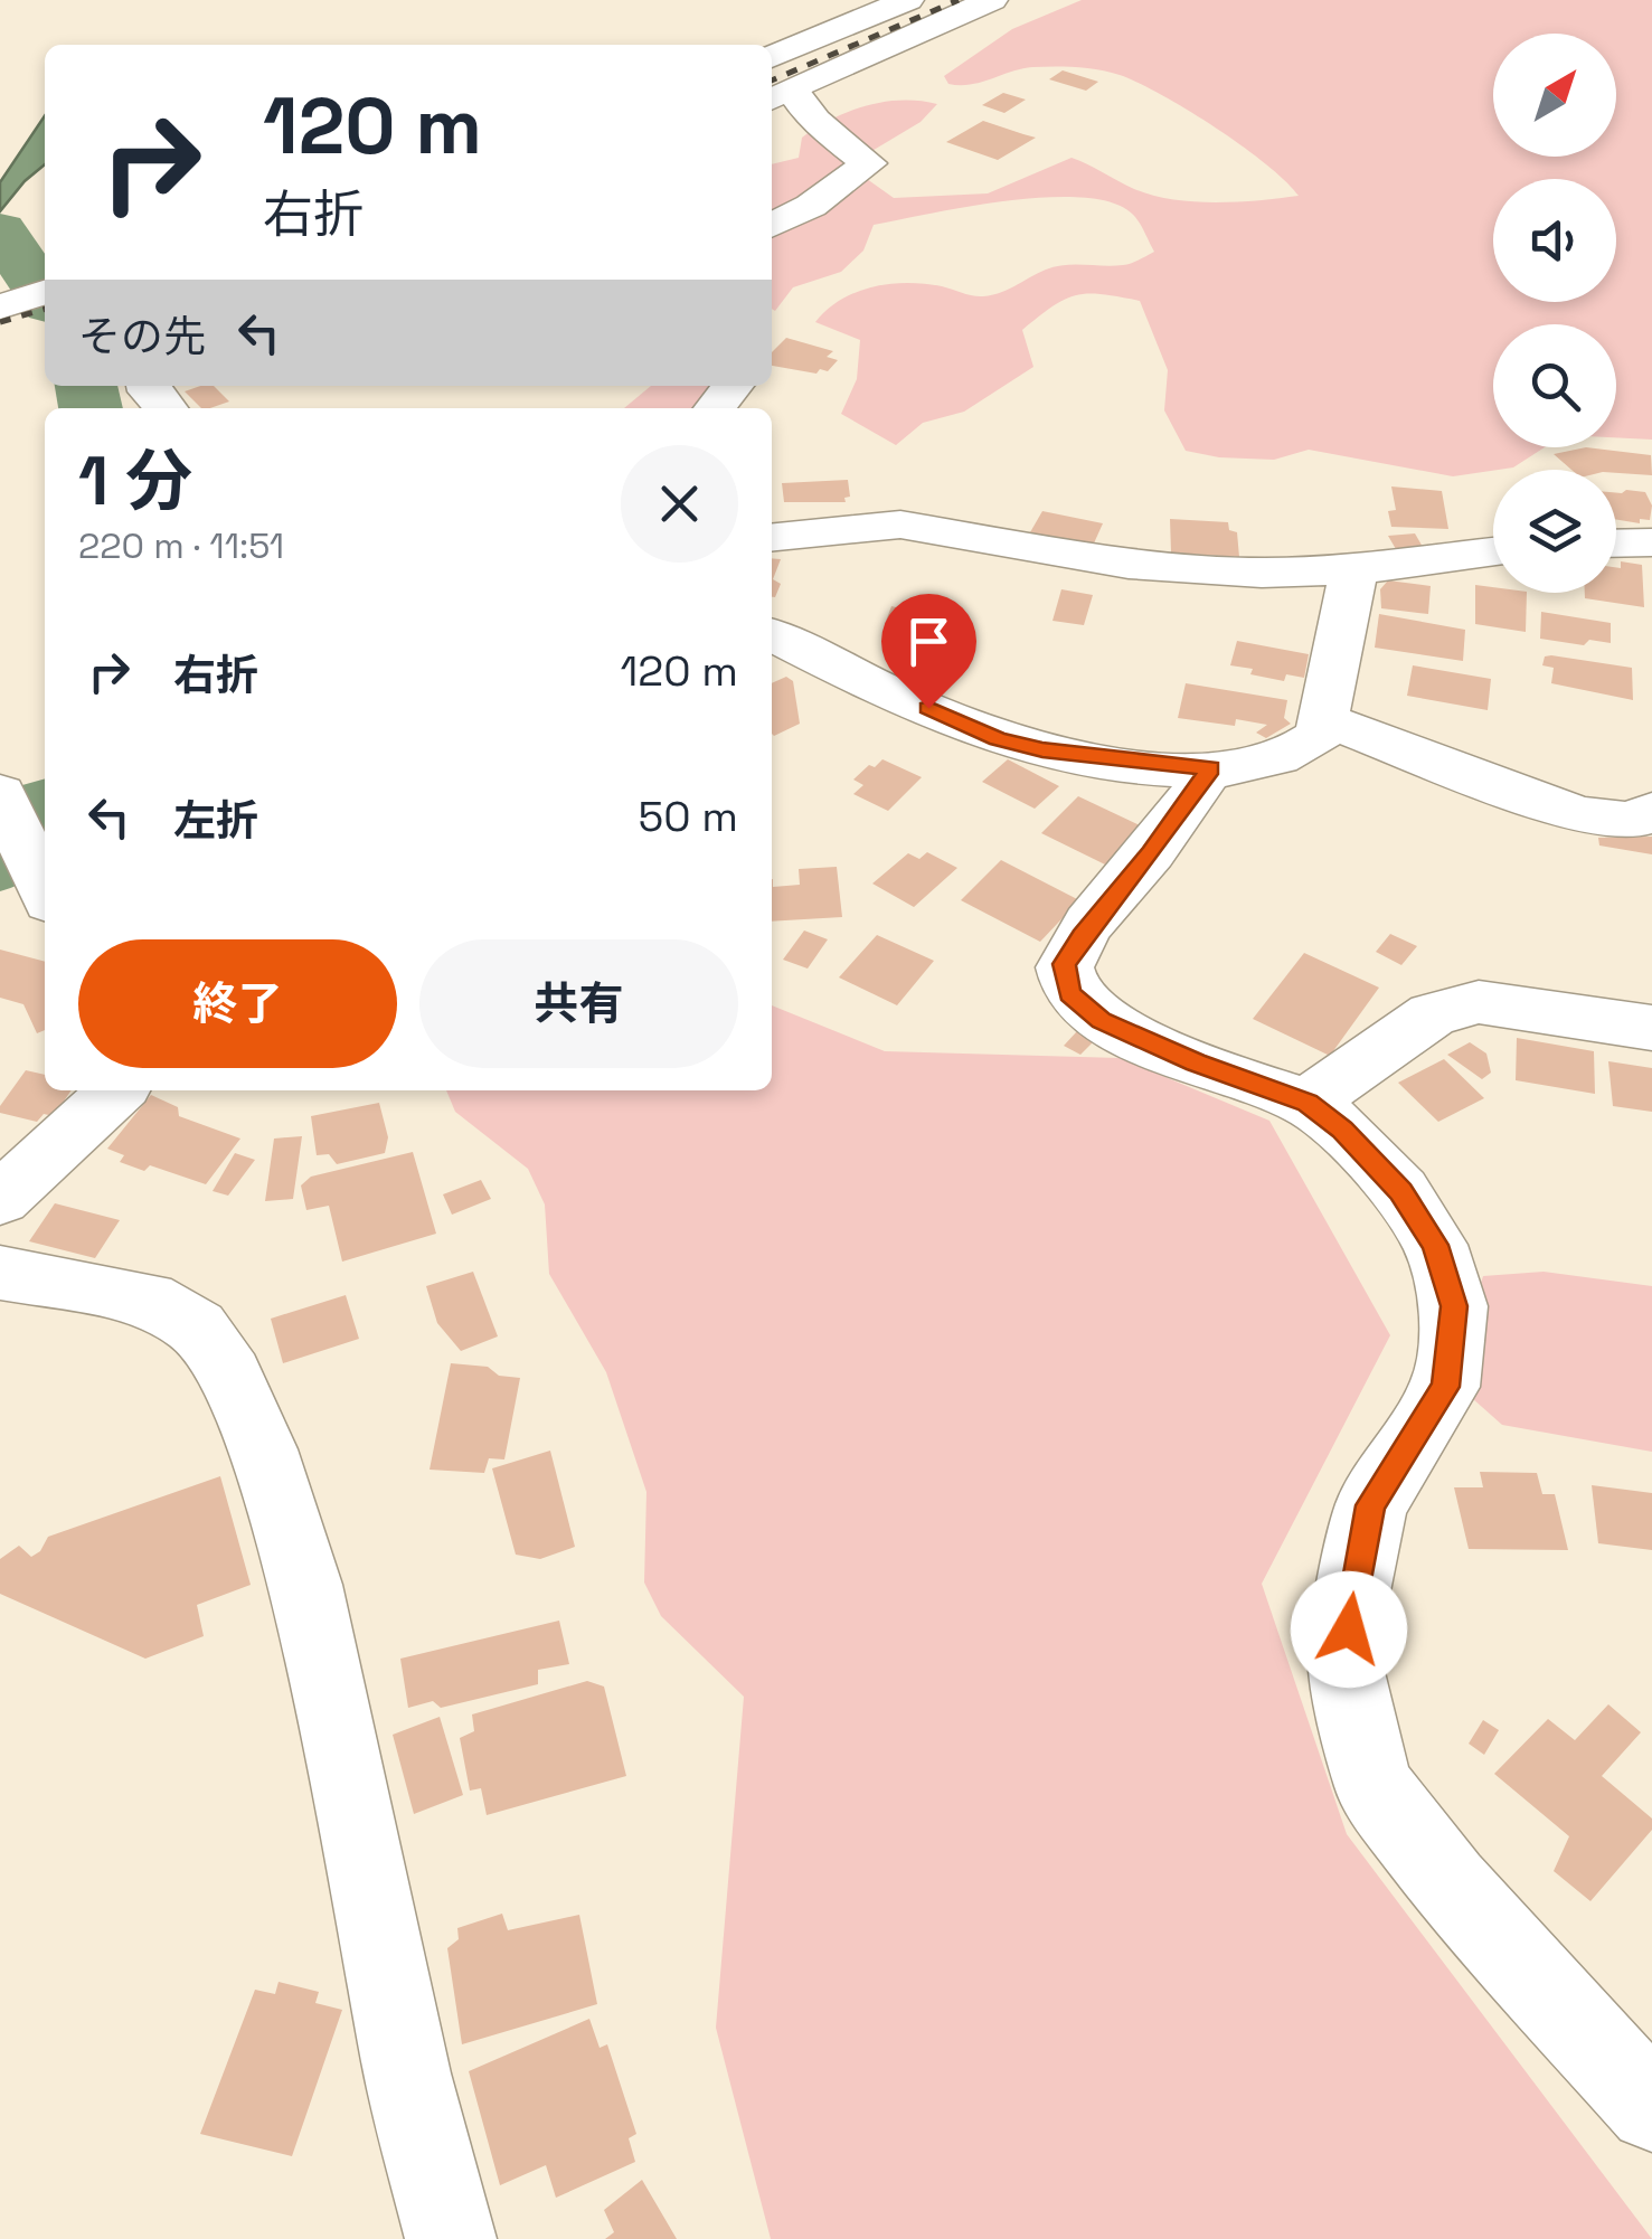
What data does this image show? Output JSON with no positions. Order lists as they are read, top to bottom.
{
  "north": "top right",
  "page": {
    "turn": ["120 m", "右折"],
    "then": "その先",
    "heading": ["1 分", "220 m · 11:51"],
    "list": [
      {
        "name": "右折",
        "value": "120 m"
      },
      {
        "name": "左折",
        "value": "50 m"
      }
    ],
    "buttons": ["終了", "共有"]
  }
}
